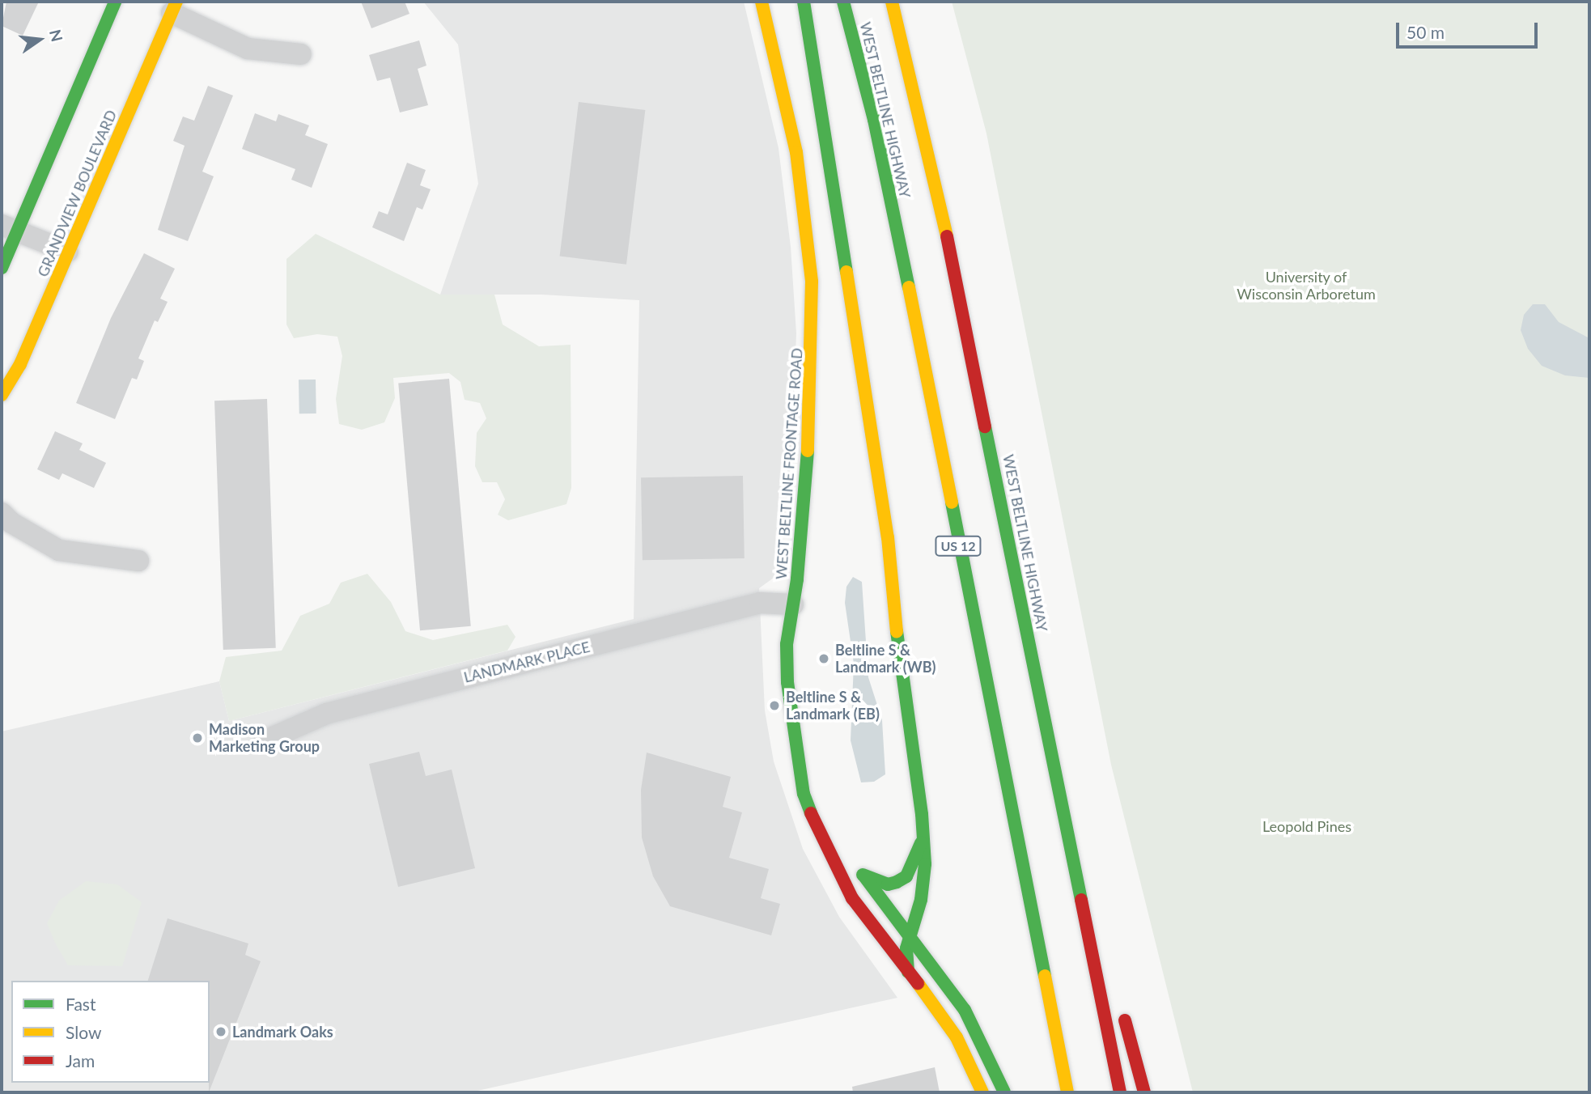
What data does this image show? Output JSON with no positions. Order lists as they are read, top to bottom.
{
  "streets": {
    "main road": [
      "WEST BELTLINE HIGHWAY",
      "GRANDVIEW BOULEVARD",
      "WEST BELTLINE FRONTAGE ROAD",
      "US 12"
    ],
    "street": ["LANDMARK PLACE"]
  },
  "crossings": [
    ["WEST BELTLINE FRONTAGE ROAD", "LANDMARK PLACE"]
  ],
  "parks": ["University of Wisconsin Arboretum", "Leopold Pines"],
  "places": [
    "Beltline S & Landmark (WB)",
    "Beltline S & Landmark (EB)",
    "Madison Marketing Group",
    "Landmark Oaks"
  ],
  "legend": ["Fast", "Slow", "Jam"],
  "scale_bar": "50 m",
  "north": "right"
}
